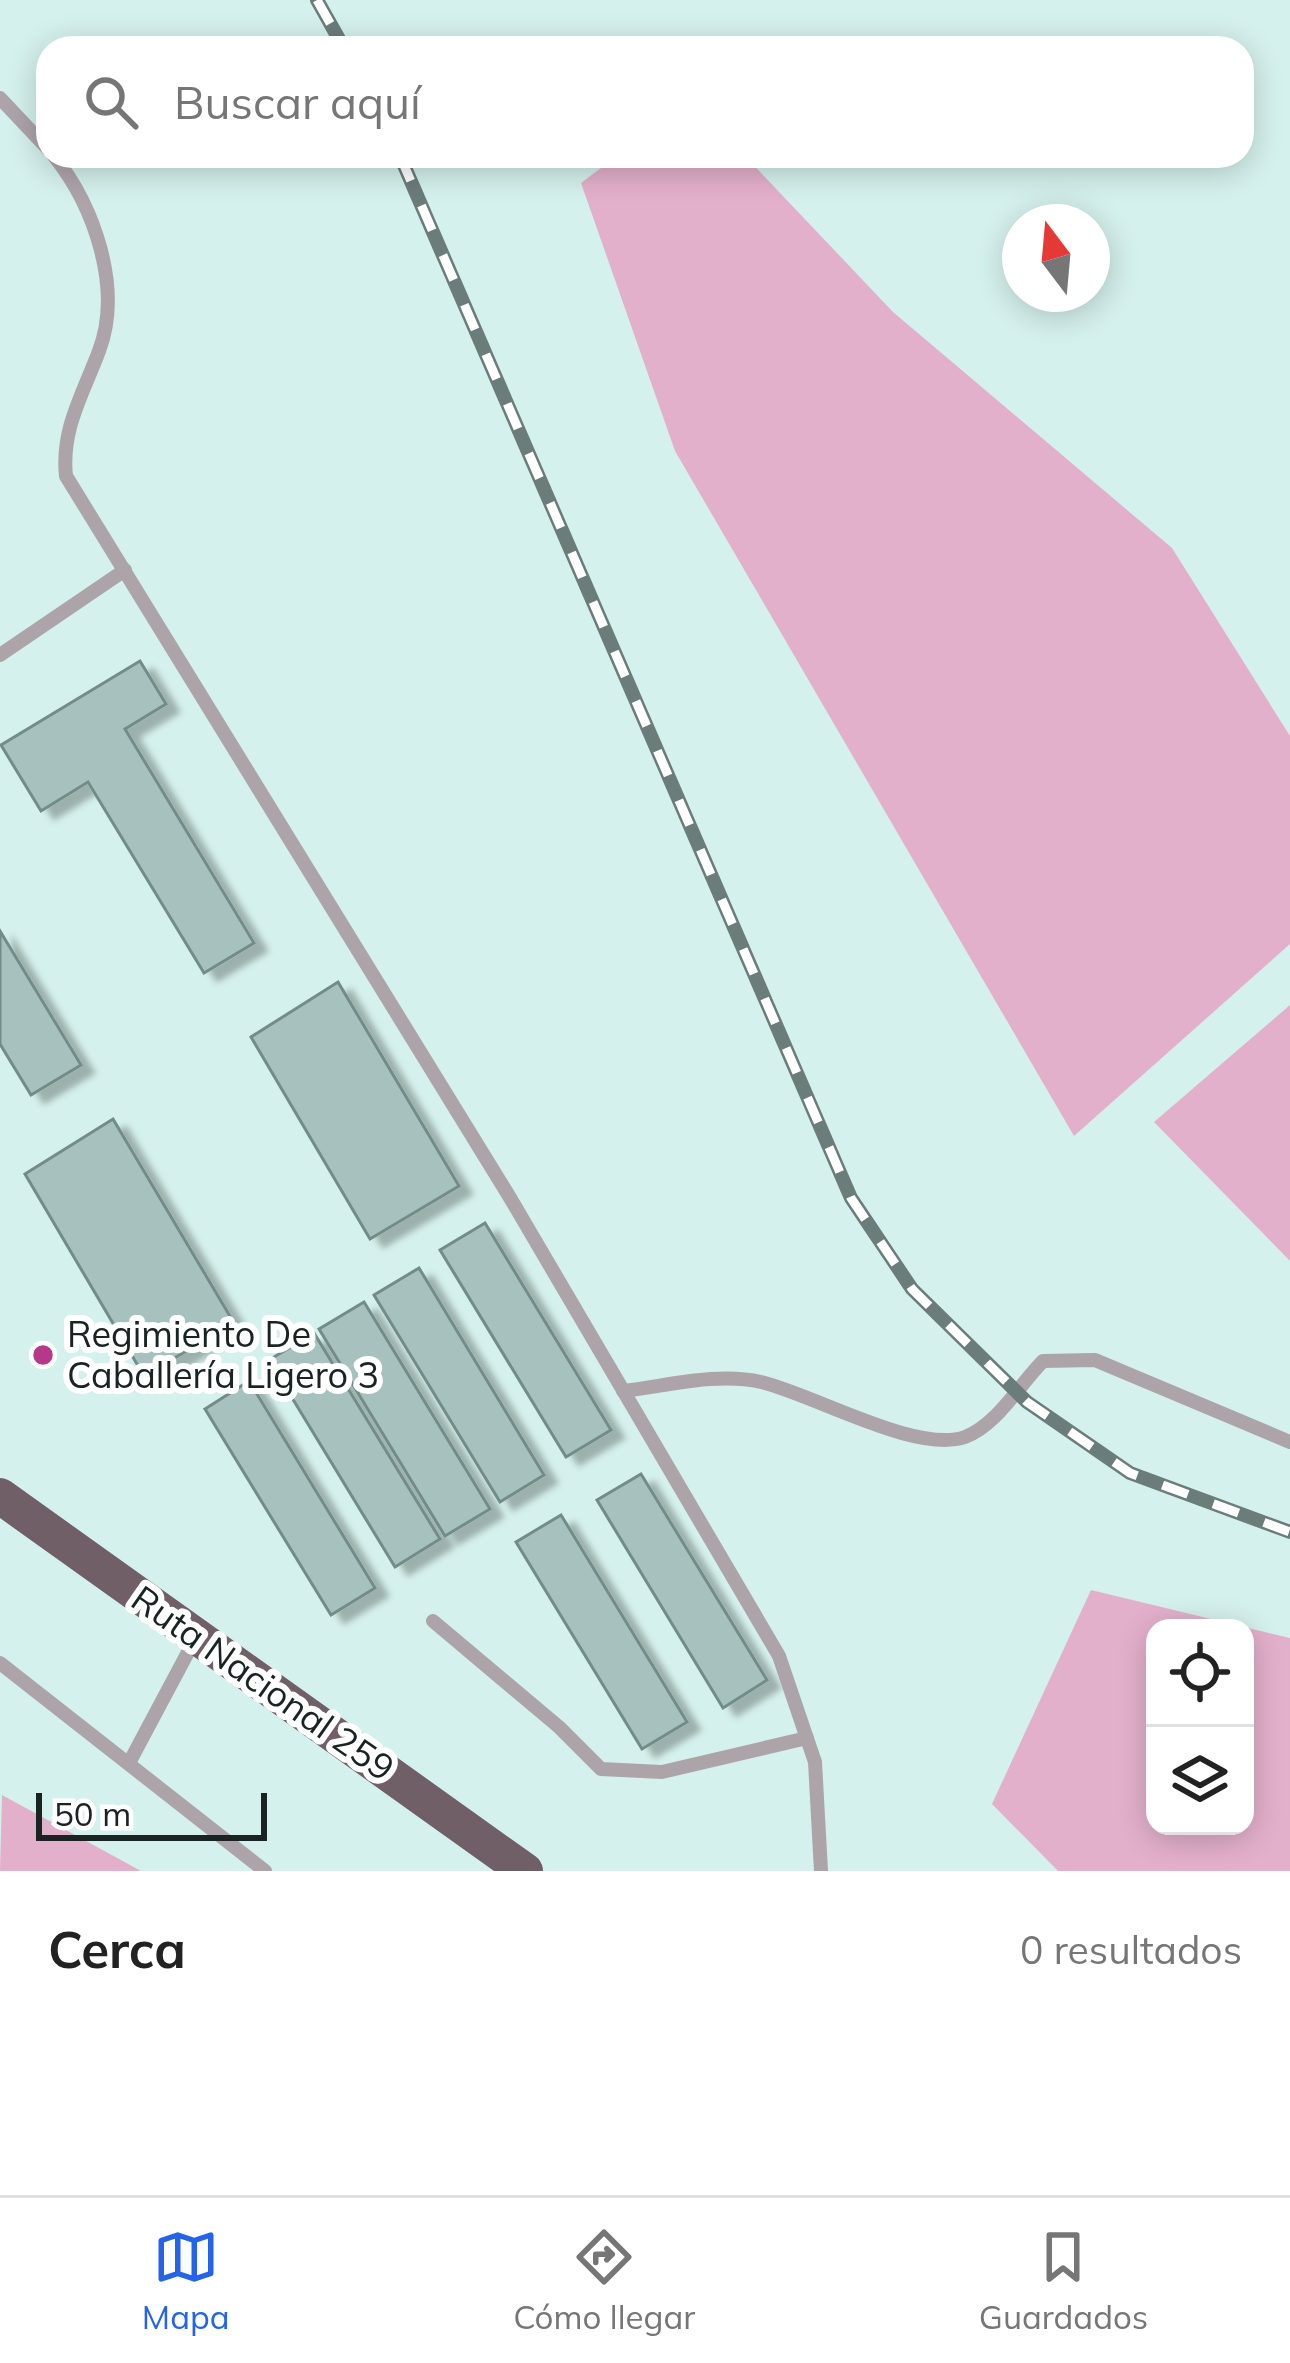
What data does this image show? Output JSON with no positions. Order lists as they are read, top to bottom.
{
  "streets": {
    "highway": ["Ruta Nacional 259"]
  },
  "places": ["Regimiento De Caballería Ligero 3"],
  "scale_bar": "50 m",
  "north": "top",
  "page": {
    "search": "Buscar aquí",
    "scale": "50 m",
    "heading": ["Cerca", "0 resultados"],
    "nav": ["Mapa", "Cómo llegar", "Guardados"]
  }
}
